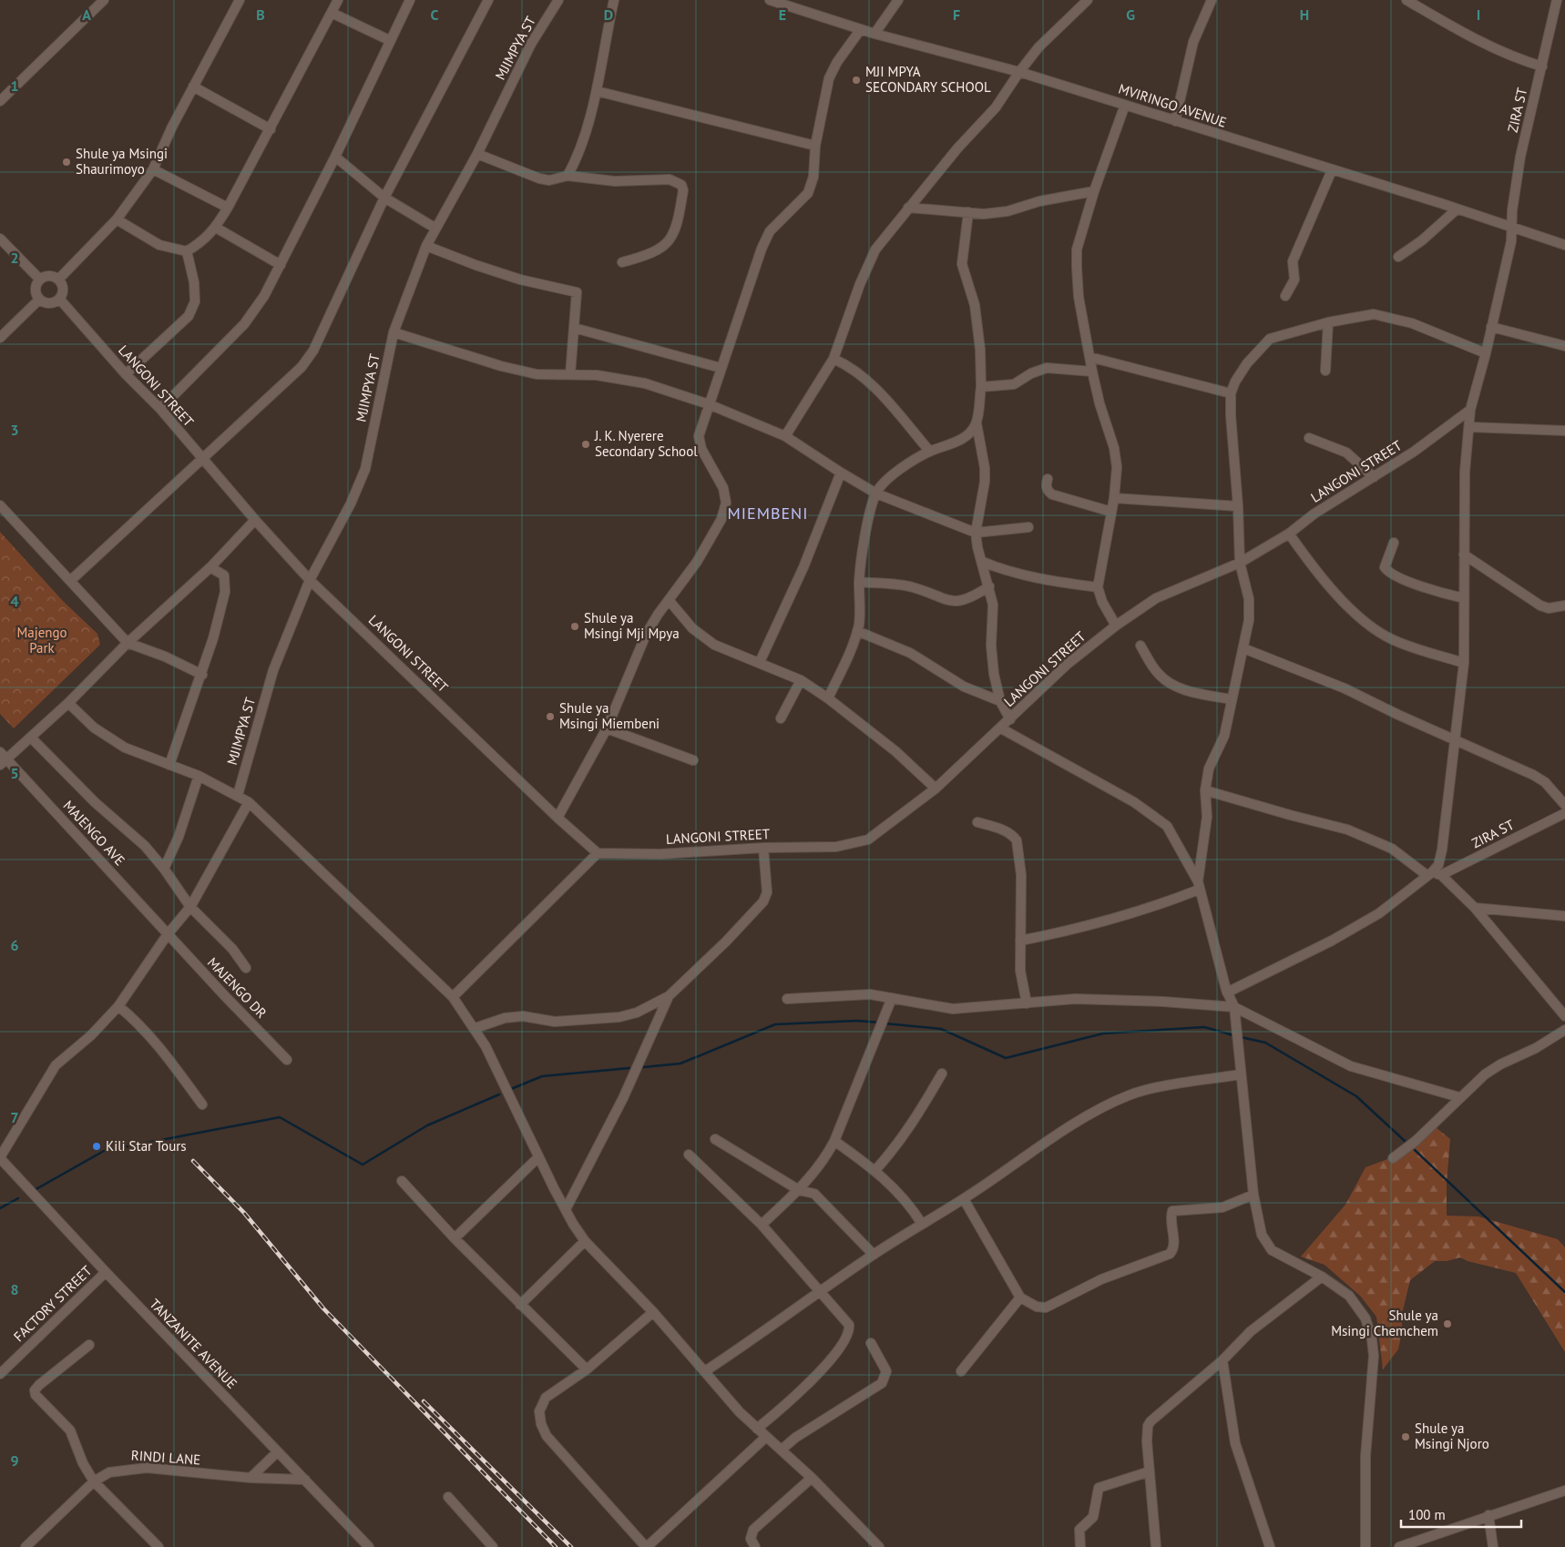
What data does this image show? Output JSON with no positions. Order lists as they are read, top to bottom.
{
  "streets": {
    "street": [
      "MJIMPYA ST",
      "MVIRINGO AVENUE",
      "ZIRA ST",
      "LANGONI STREET",
      "MAJENGO AVE",
      "MAJENGO DR",
      "FACTORY STREET",
      "TANZANITE AVENUE",
      "RINDI LANE"
    ]
  },
  "crossings": [
    ["MJIMPYA ST", "LANGONI STREET"],
    ["MVIRINGO AVENUE", "ZIRA ST"],
    ["ZIRA ST", "LANGONI STREET"],
    ["MAJENGO AVE", "MAJENGO DR"],
    ["FACTORY STREET", "TANZANITE AVENUE"],
    ["TANZANITE AVENUE", "RINDI LANE"]
  ],
  "districts": ["MIEMBENI"],
  "parks": ["Majengo Park"],
  "places": [
    "MJI MPYA SECONDARY SCHOOL",
    "Shule ya Msingi Shaurimoyo",
    "J. K. Nyerere Secondary School",
    "Shule ya Msingi Mji Mpya",
    "Shule ya Msingi Miembeni",
    "Kili Star Tours",
    "Shule ya Msingi Chemchem",
    "Shule ya Msingi Njoro"
  ],
  "scale_bar": "100 m",
  "grid": {
    "columns": [
      "A",
      "B",
      "C",
      "D",
      "E",
      "F",
      "G",
      "H",
      "I"
    ],
    "rows": [
      "1",
      "2",
      "3",
      "4",
      "5",
      "6",
      "7",
      "8",
      "9"
    ]
  }
}
